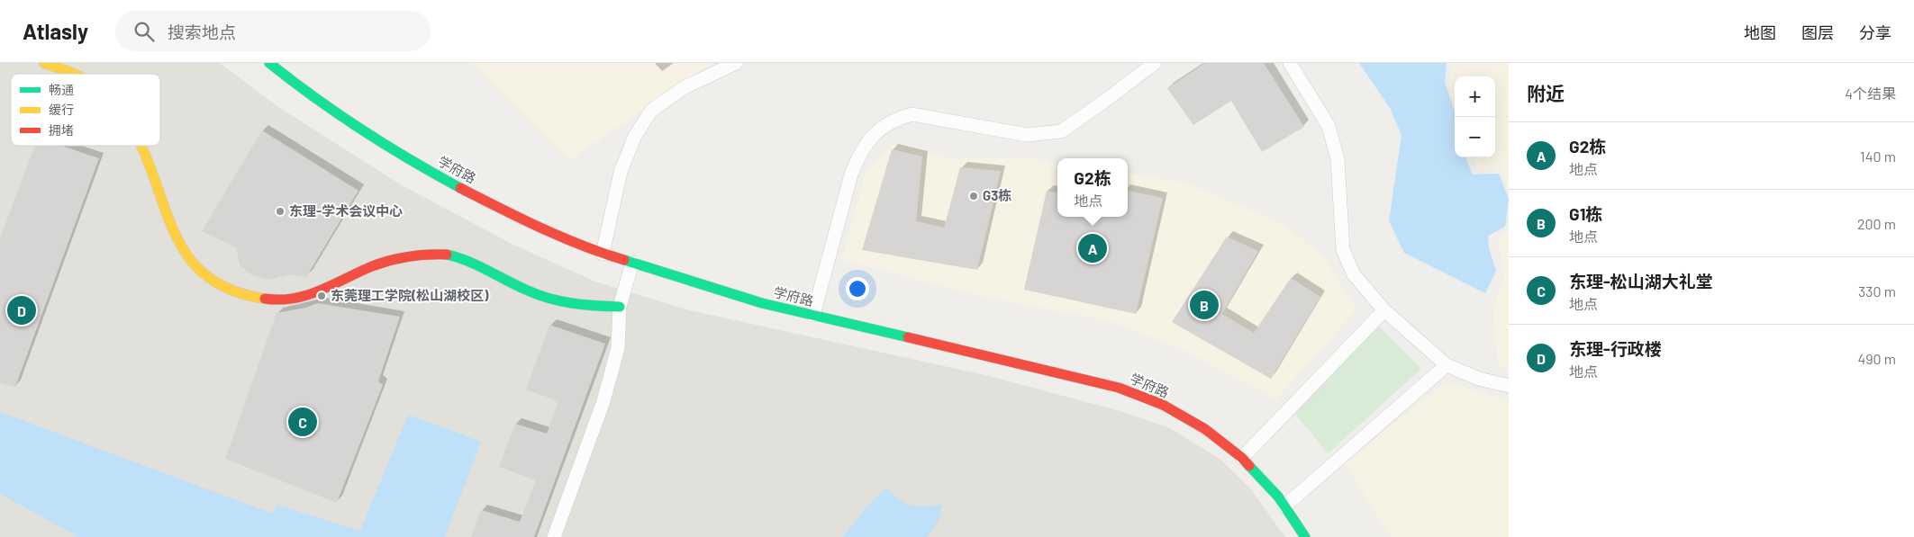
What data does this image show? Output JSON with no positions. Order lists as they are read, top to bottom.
{
  "streets": {
    "street": ["学府路"]
  },
  "places": ["G3栋", "东理-学术会议中心", "东莞理工学院(松山湖校区)"],
  "legend": ["畅通", "缓行", "拥堵"],
  "page": {
    "header": "Atlasly",
    "search": "搜索地点",
    "nav": ["地图", "图层", "分享"],
    "heading": ["附近", "4个结果"],
    "map_buttons": ["+", "−"],
    "list": [
      {
        "mark": "A",
        "name": "G2栋",
        "note": "地点",
        "value": "140 m"
      },
      {
        "mark": "B",
        "name": "G1栋",
        "note": "地点",
        "value": "200 m"
      },
      {
        "mark": "C",
        "name": "东理-松山湖大礼堂",
        "note": "地点",
        "value": "330 m"
      },
      {
        "mark": "D",
        "name": "东理-行政楼",
        "note": "地点",
        "value": "490 m"
      }
    ],
    "popup": ["G2栋", "地点"],
    "pins": [
      "A",
      "B",
      "D",
      "C"
    ]
  }
}
